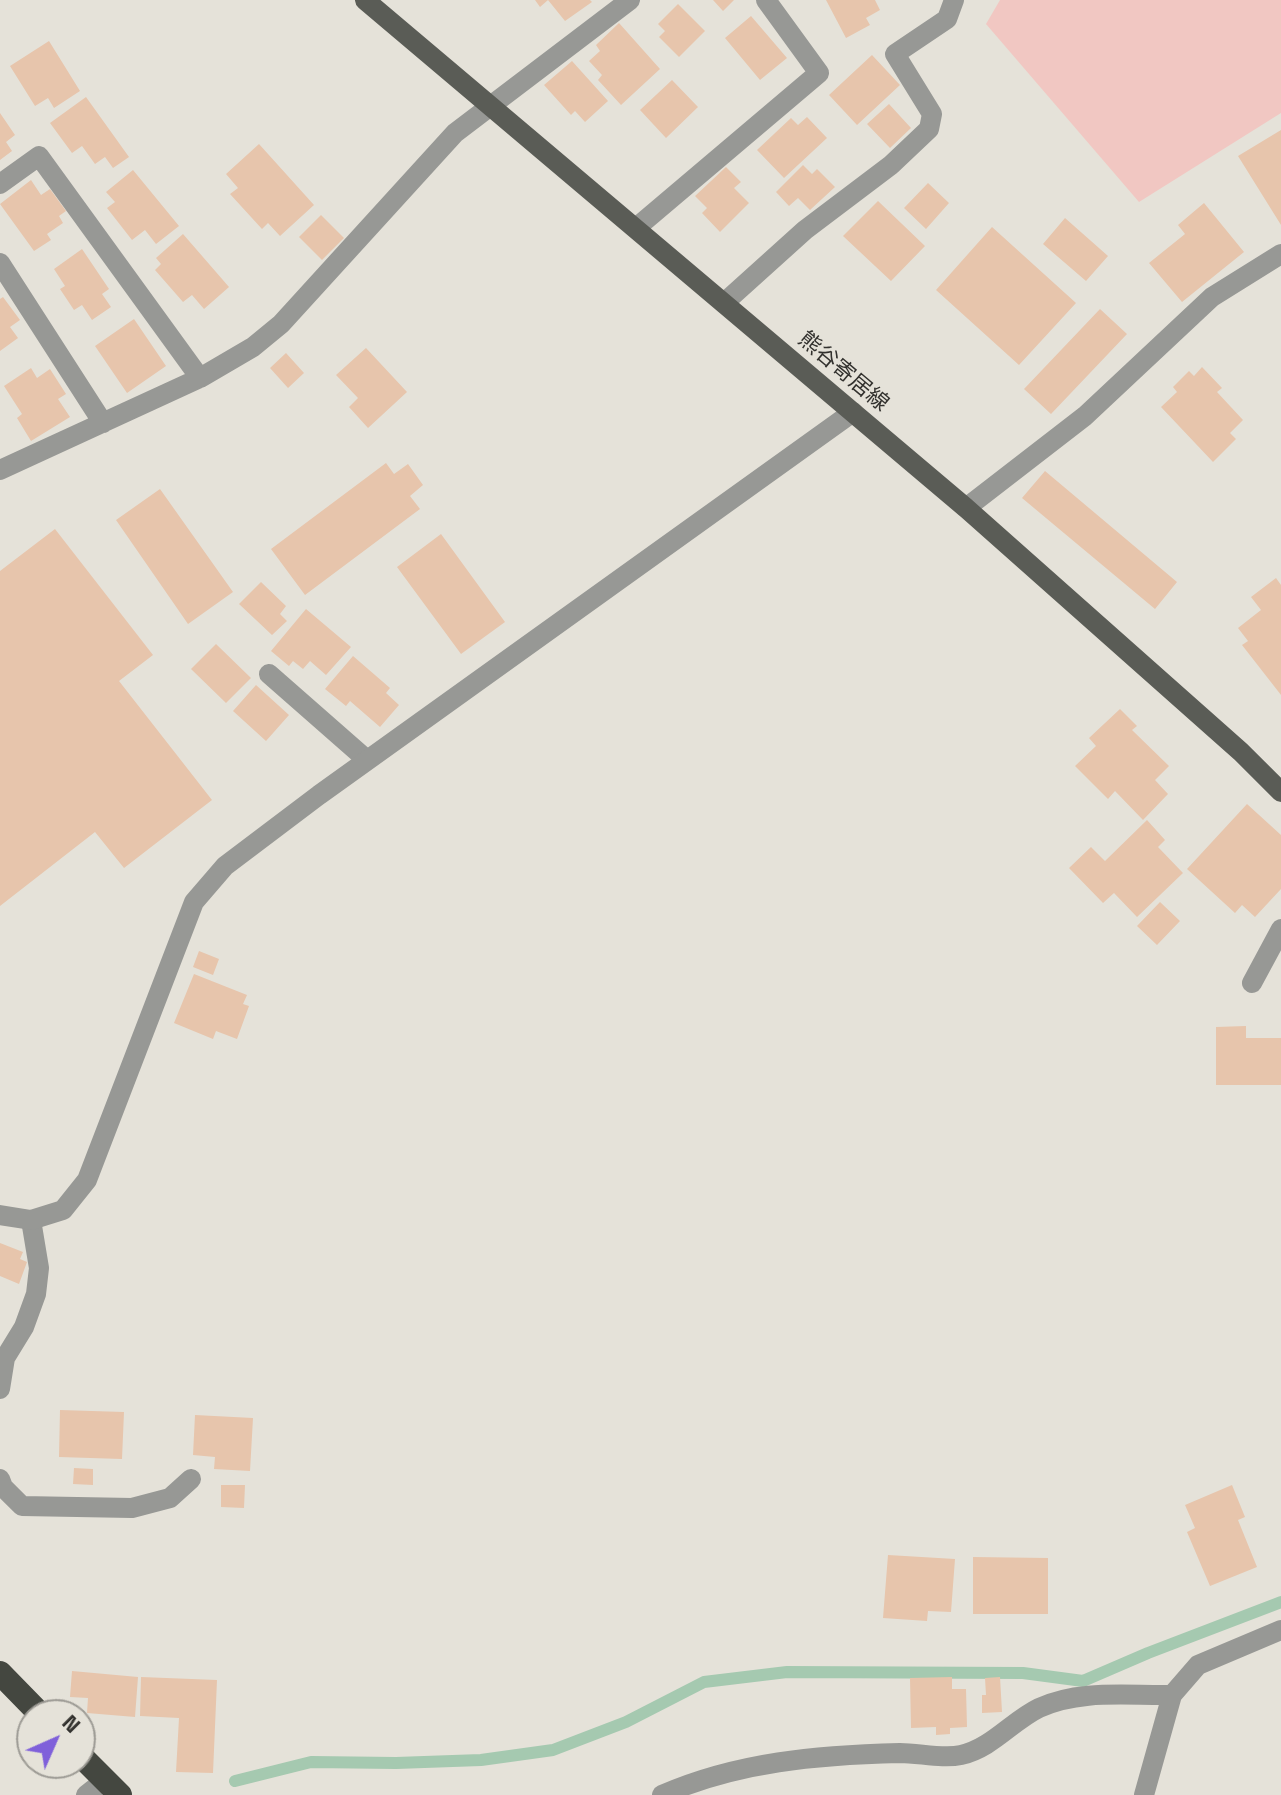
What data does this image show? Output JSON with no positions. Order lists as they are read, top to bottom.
{
  "streets": {
    "main road": ["熊谷寄居線"]
  },
  "north": "top right"
}
